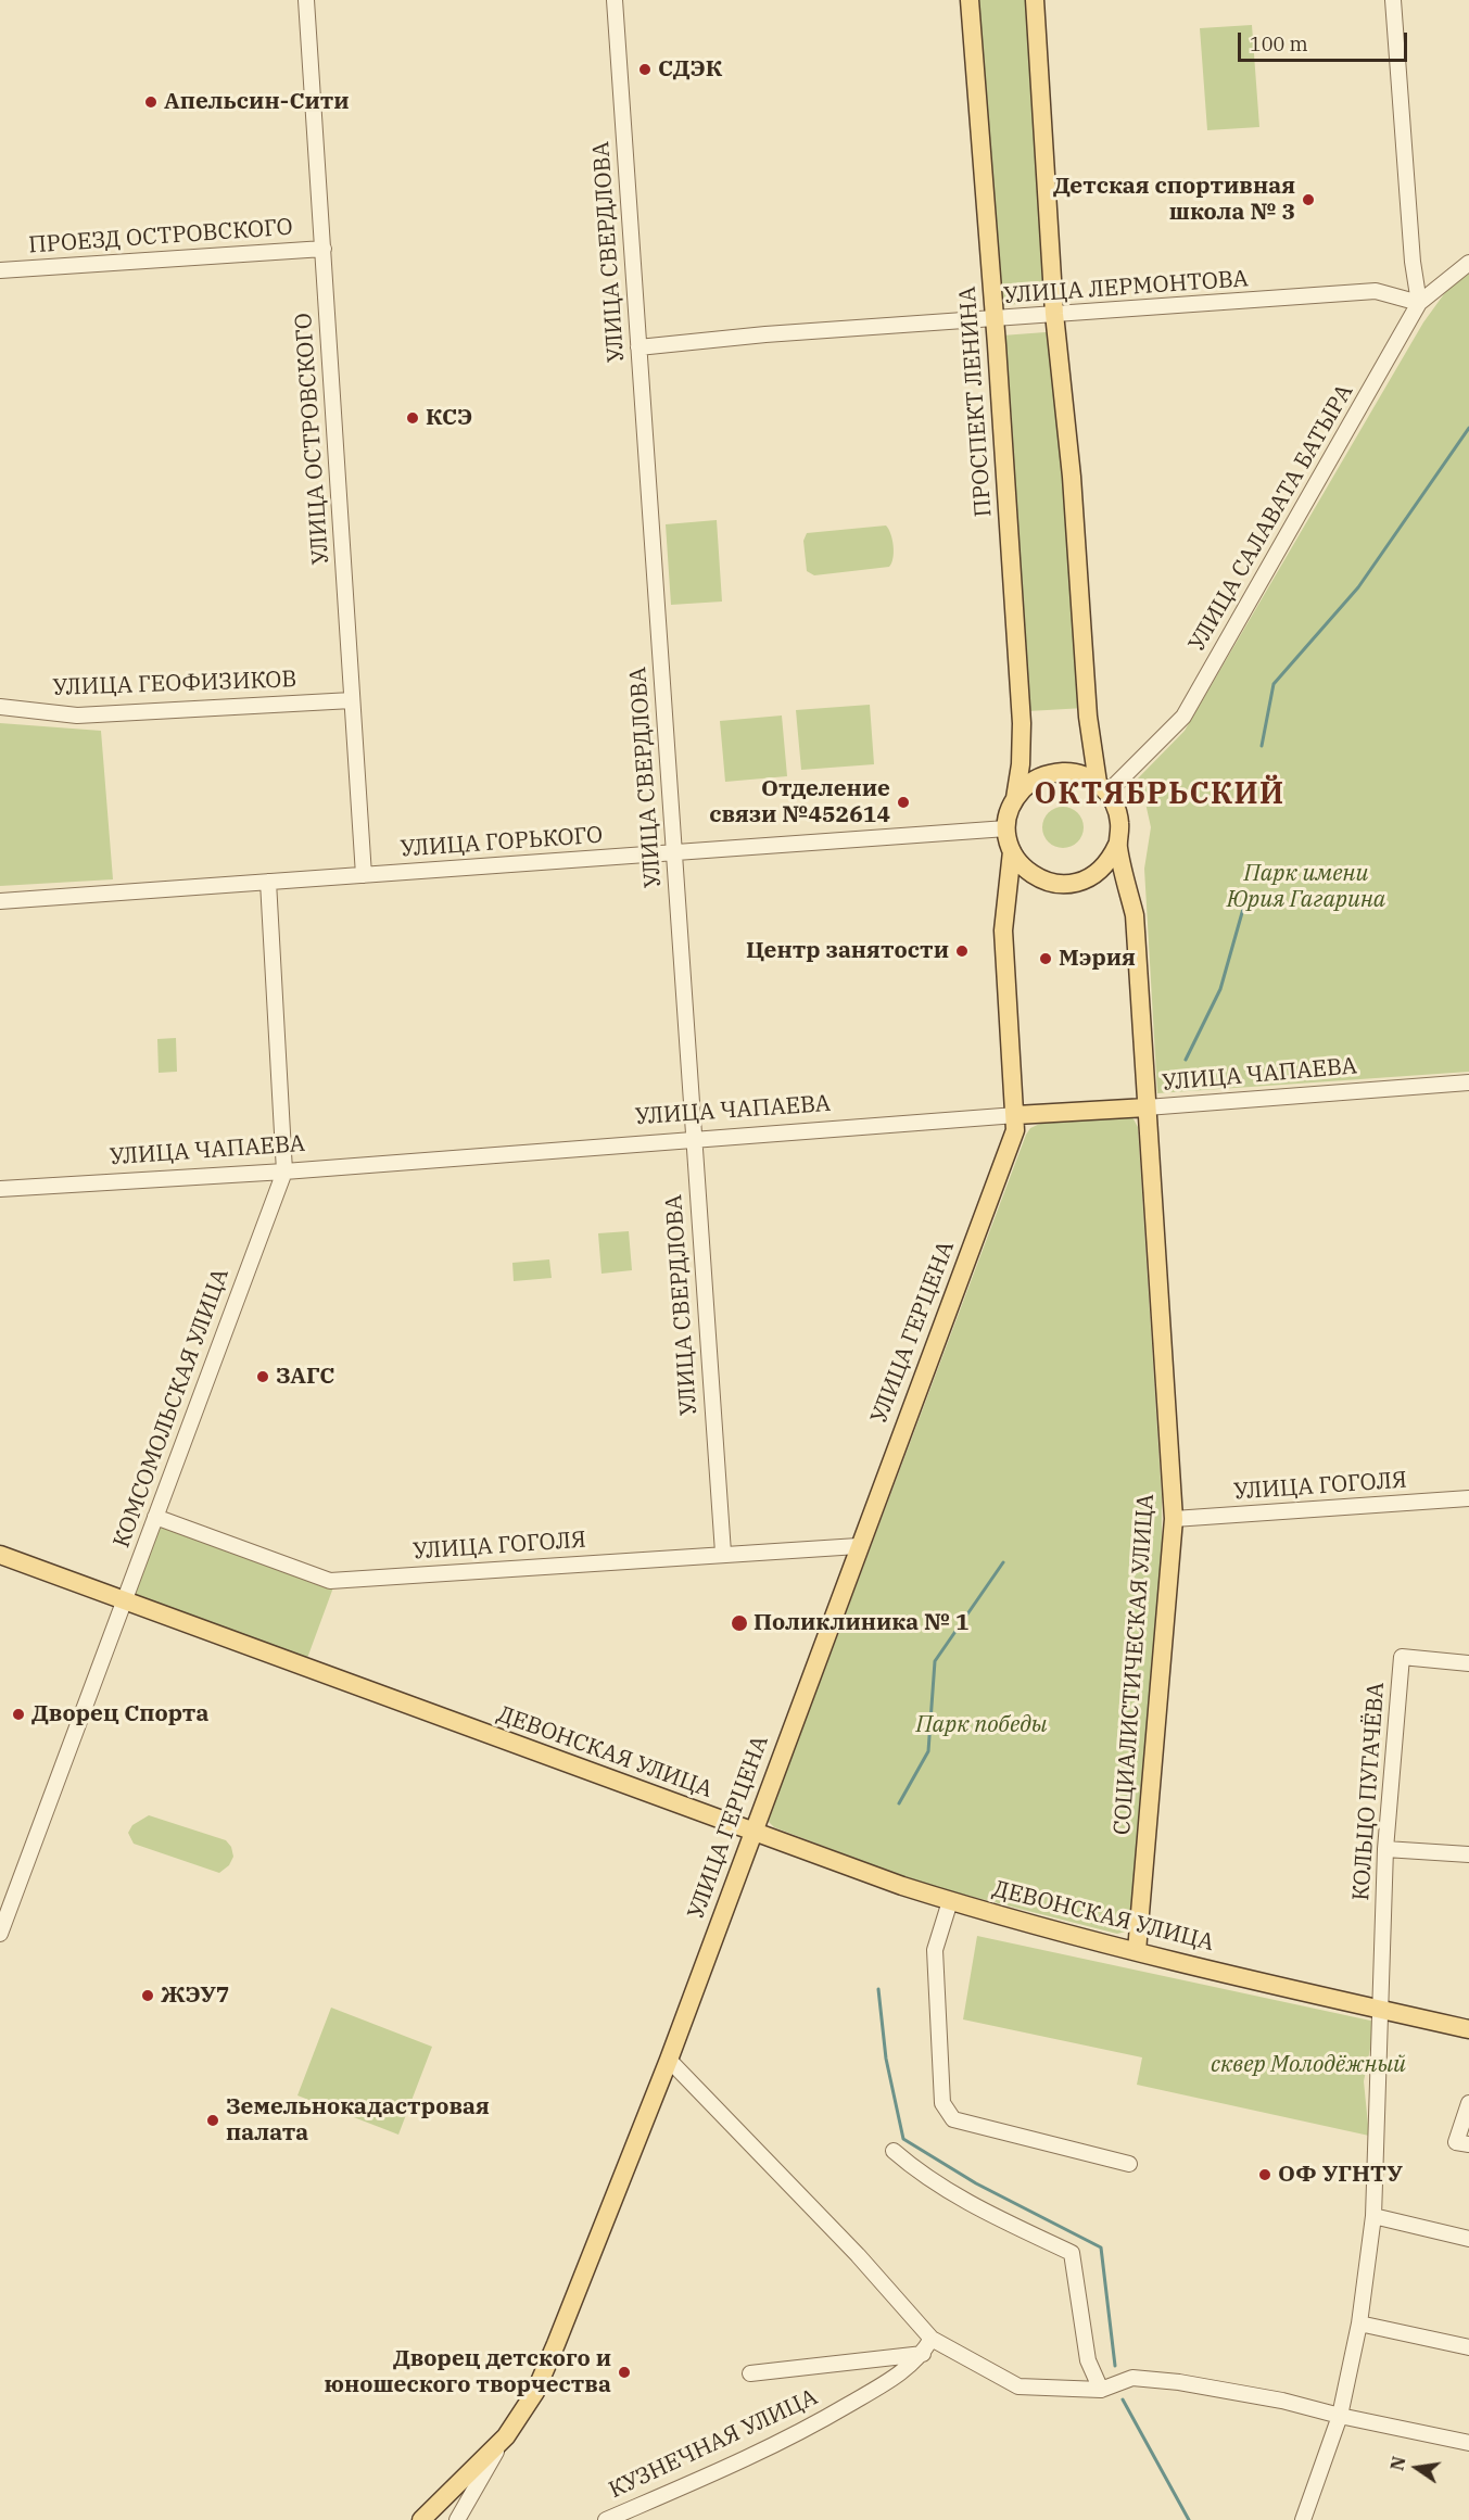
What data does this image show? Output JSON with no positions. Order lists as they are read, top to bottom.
{
  "streets": {
    "main road": [
      "ПРОСПЕКТ ЛЕНИНА",
      "УЛИЦА ЧАПАЕВА",
      "УЛИЦА ГЕРЦЕНА",
      "СОЦИАЛИСТИЧЕСКАЯ УЛИЦА",
      "ДЕВОНСКАЯ УЛИЦА"
    ],
    "street": [
      "ПРОЕЗД ОСТРОВСКОГО",
      "УЛИЦА СВЕРДЛОВА",
      "УЛИЦА ЛЕРМОНТОВА",
      "УЛИЦА ОСТРОВСКОГО",
      "УЛИЦА САЛАВАТА БАТЫРА",
      "УЛИЦА ГЕОФИЗИКОВ",
      "УЛИЦА ГОРЬКОГО",
      "КОМСОМОЛЬСКАЯ УЛИЦА",
      "УЛИЦА ГОГОЛЯ",
      "КОЛЬЦО ПУГАЧЁВА",
      "КУЗНЕЧНАЯ УЛИЦА"
    ]
  },
  "crossings": [
    ["ПРОЕЗД ОСТРОВСКОГО", "УЛИЦА ОСТРОВСКОГО"],
    ["УЛИЦА СВЕРДЛОВА", "УЛИЦА ЛЕРМОНТОВА"],
    ["УЛИЦА СВЕРДЛОВА", "УЛИЦА ГОРЬКОГО"],
    ["УЛИЦА СВЕРДЛОВА", "УЛИЦА ЧАПАЕВА"],
    ["УЛИЦА СВЕРДЛОВА", "УЛИЦА ГОГОЛЯ"],
    ["УЛИЦА ЛЕРМОНТОВА", "ПРОСПЕКТ ЛЕНИНА"],
    ["УЛИЦА ЛЕРМОНТОВА", "УЛИЦА САЛАВАТА БАТЫРА"],
    ["ПРОСПЕКТ ЛЕНИНА", "УЛИЦА САЛАВАТА БАТЫРА"],
    ["ПРОСПЕКТ ЛЕНИНА", "УЛИЦА ГОРЬКОГО"],
    ["УЛИЦА ОСТРОВСКОГО", "УЛИЦА ГЕОФИЗИКОВ"],
    ["УЛИЦА ОСТРОВСКОГО", "УЛИЦА ГОРЬКОГО"],
    ["УЛИЦА САЛАВАТА БАТЫРА", "УЛИЦА ГОРЬКОГО"],
    ["УЛИЦА ГОРЬКОГО", "КОМСОМОЛЬСКАЯ УЛИЦА"],
    ["УЛИЦА ЧАПАЕВА", "УЛИЦА ГЕРЦЕНА"],
    ["УЛИЦА ЧАПАЕВА", "КОМСОМОЛЬСКАЯ УЛИЦА"],
    ["УЛИЦА ЧАПАЕВА", "СОЦИАЛИСТИЧЕСКАЯ УЛИЦА"],
    ["УЛИЦА ГЕРЦЕНА", "УЛИЦА ГОГОЛЯ"],
    ["УЛИЦА ГЕРЦЕНА", "ДЕВОНСКАЯ УЛИЦА"],
    ["КОМСОМОЛЬСКАЯ УЛИЦА", "УЛИЦА ГОГОЛЯ"],
    ["КОМСОМОЛЬСКАЯ УЛИЦА", "ДЕВОНСКАЯ УЛИЦА"],
    ["УЛИЦА ГОГОЛЯ", "СОЦИАЛИСТИЧЕСКАЯ УЛИЦА"],
    ["СОЦИАЛИСТИЧЕСКАЯ УЛИЦА", "ДЕВОНСКАЯ УЛИЦА"],
    ["ДЕВОНСКАЯ УЛИЦА", "КОЛЬЦО ПУГАЧЁВА"]
  ],
  "districts": ["ОКТЯБРЬСКИЙ"],
  "parks": ["Парк имени Юрия Гагарина", "Парк победы", "сквер Молодёжный"],
  "places": [
    "СДЭК",
    "Апельсин-Сити",
    "Детская спортивная школа № 3",
    "КСЭ",
    "Отделение связи №452614",
    "Центр занятости",
    "Мэрия",
    "ЗАГС",
    "Поликлиника № 1",
    "Дворец Спорта",
    "ЖЭУ7",
    "Земельнокадастровая палата",
    "ОФ УГНТУ",
    "Дворец детского и юношеского творчества"
  ],
  "scale_bar": "100 m",
  "north": "left"
}
